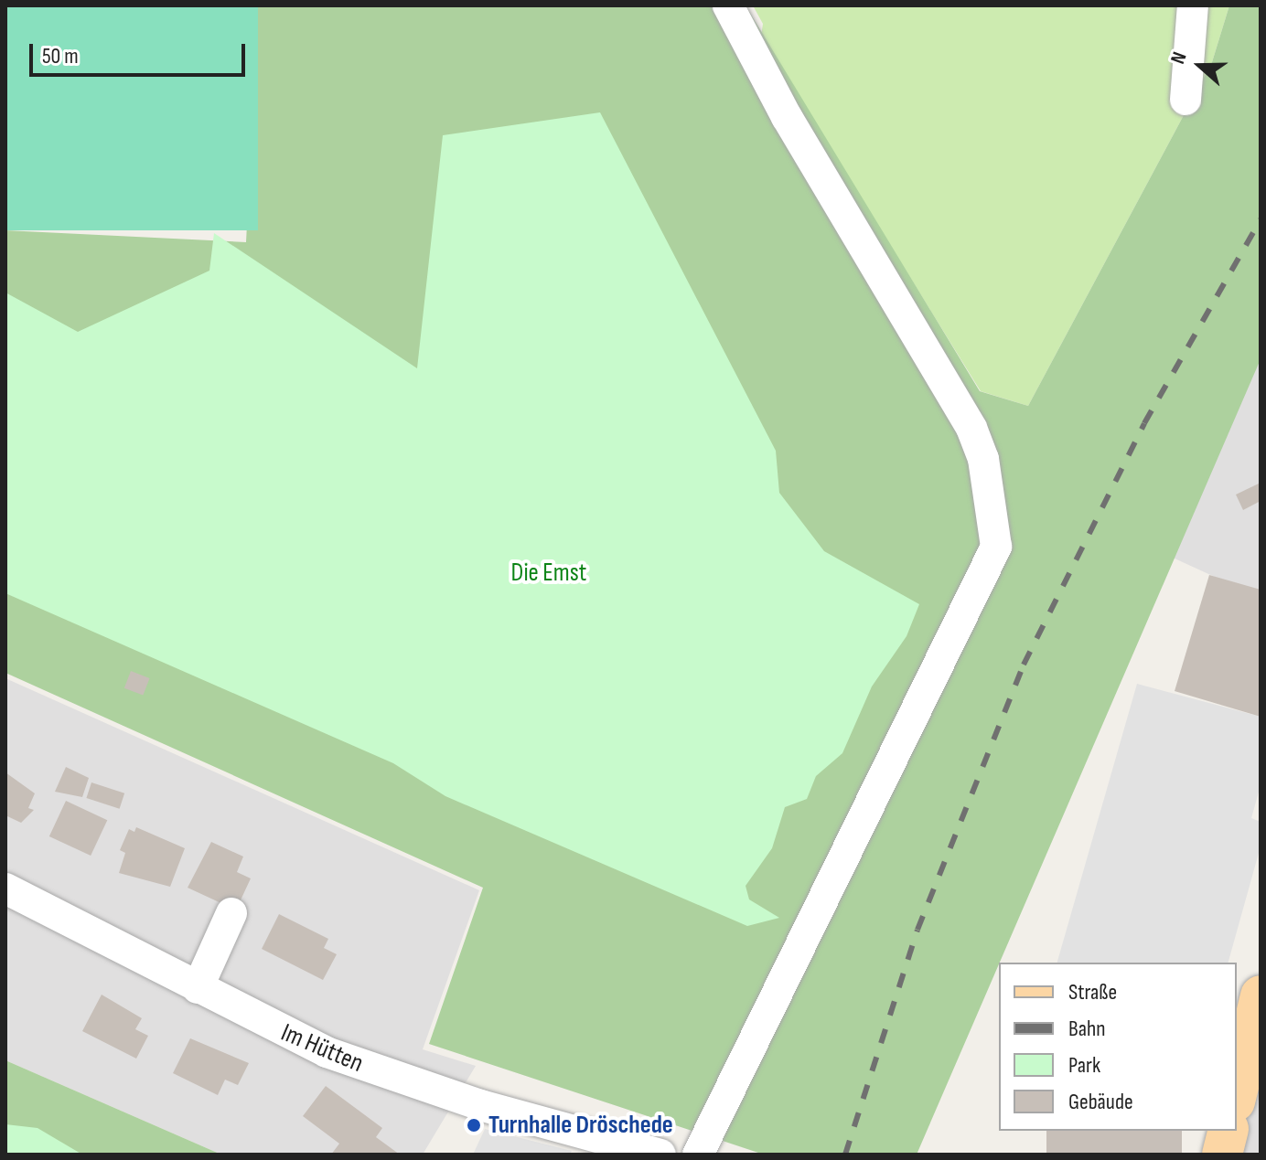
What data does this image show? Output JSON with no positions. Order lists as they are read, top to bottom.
{
  "streets": {
    "street": ["Im Hütten"]
  },
  "parks": ["Die Emst"],
  "places": ["Turnhalle Dröschede"],
  "legend": [
    "Straße",
    "Bahn",
    "Park",
    "Gebäude"
  ],
  "scale_bar": "50 m",
  "north": "left"
}
